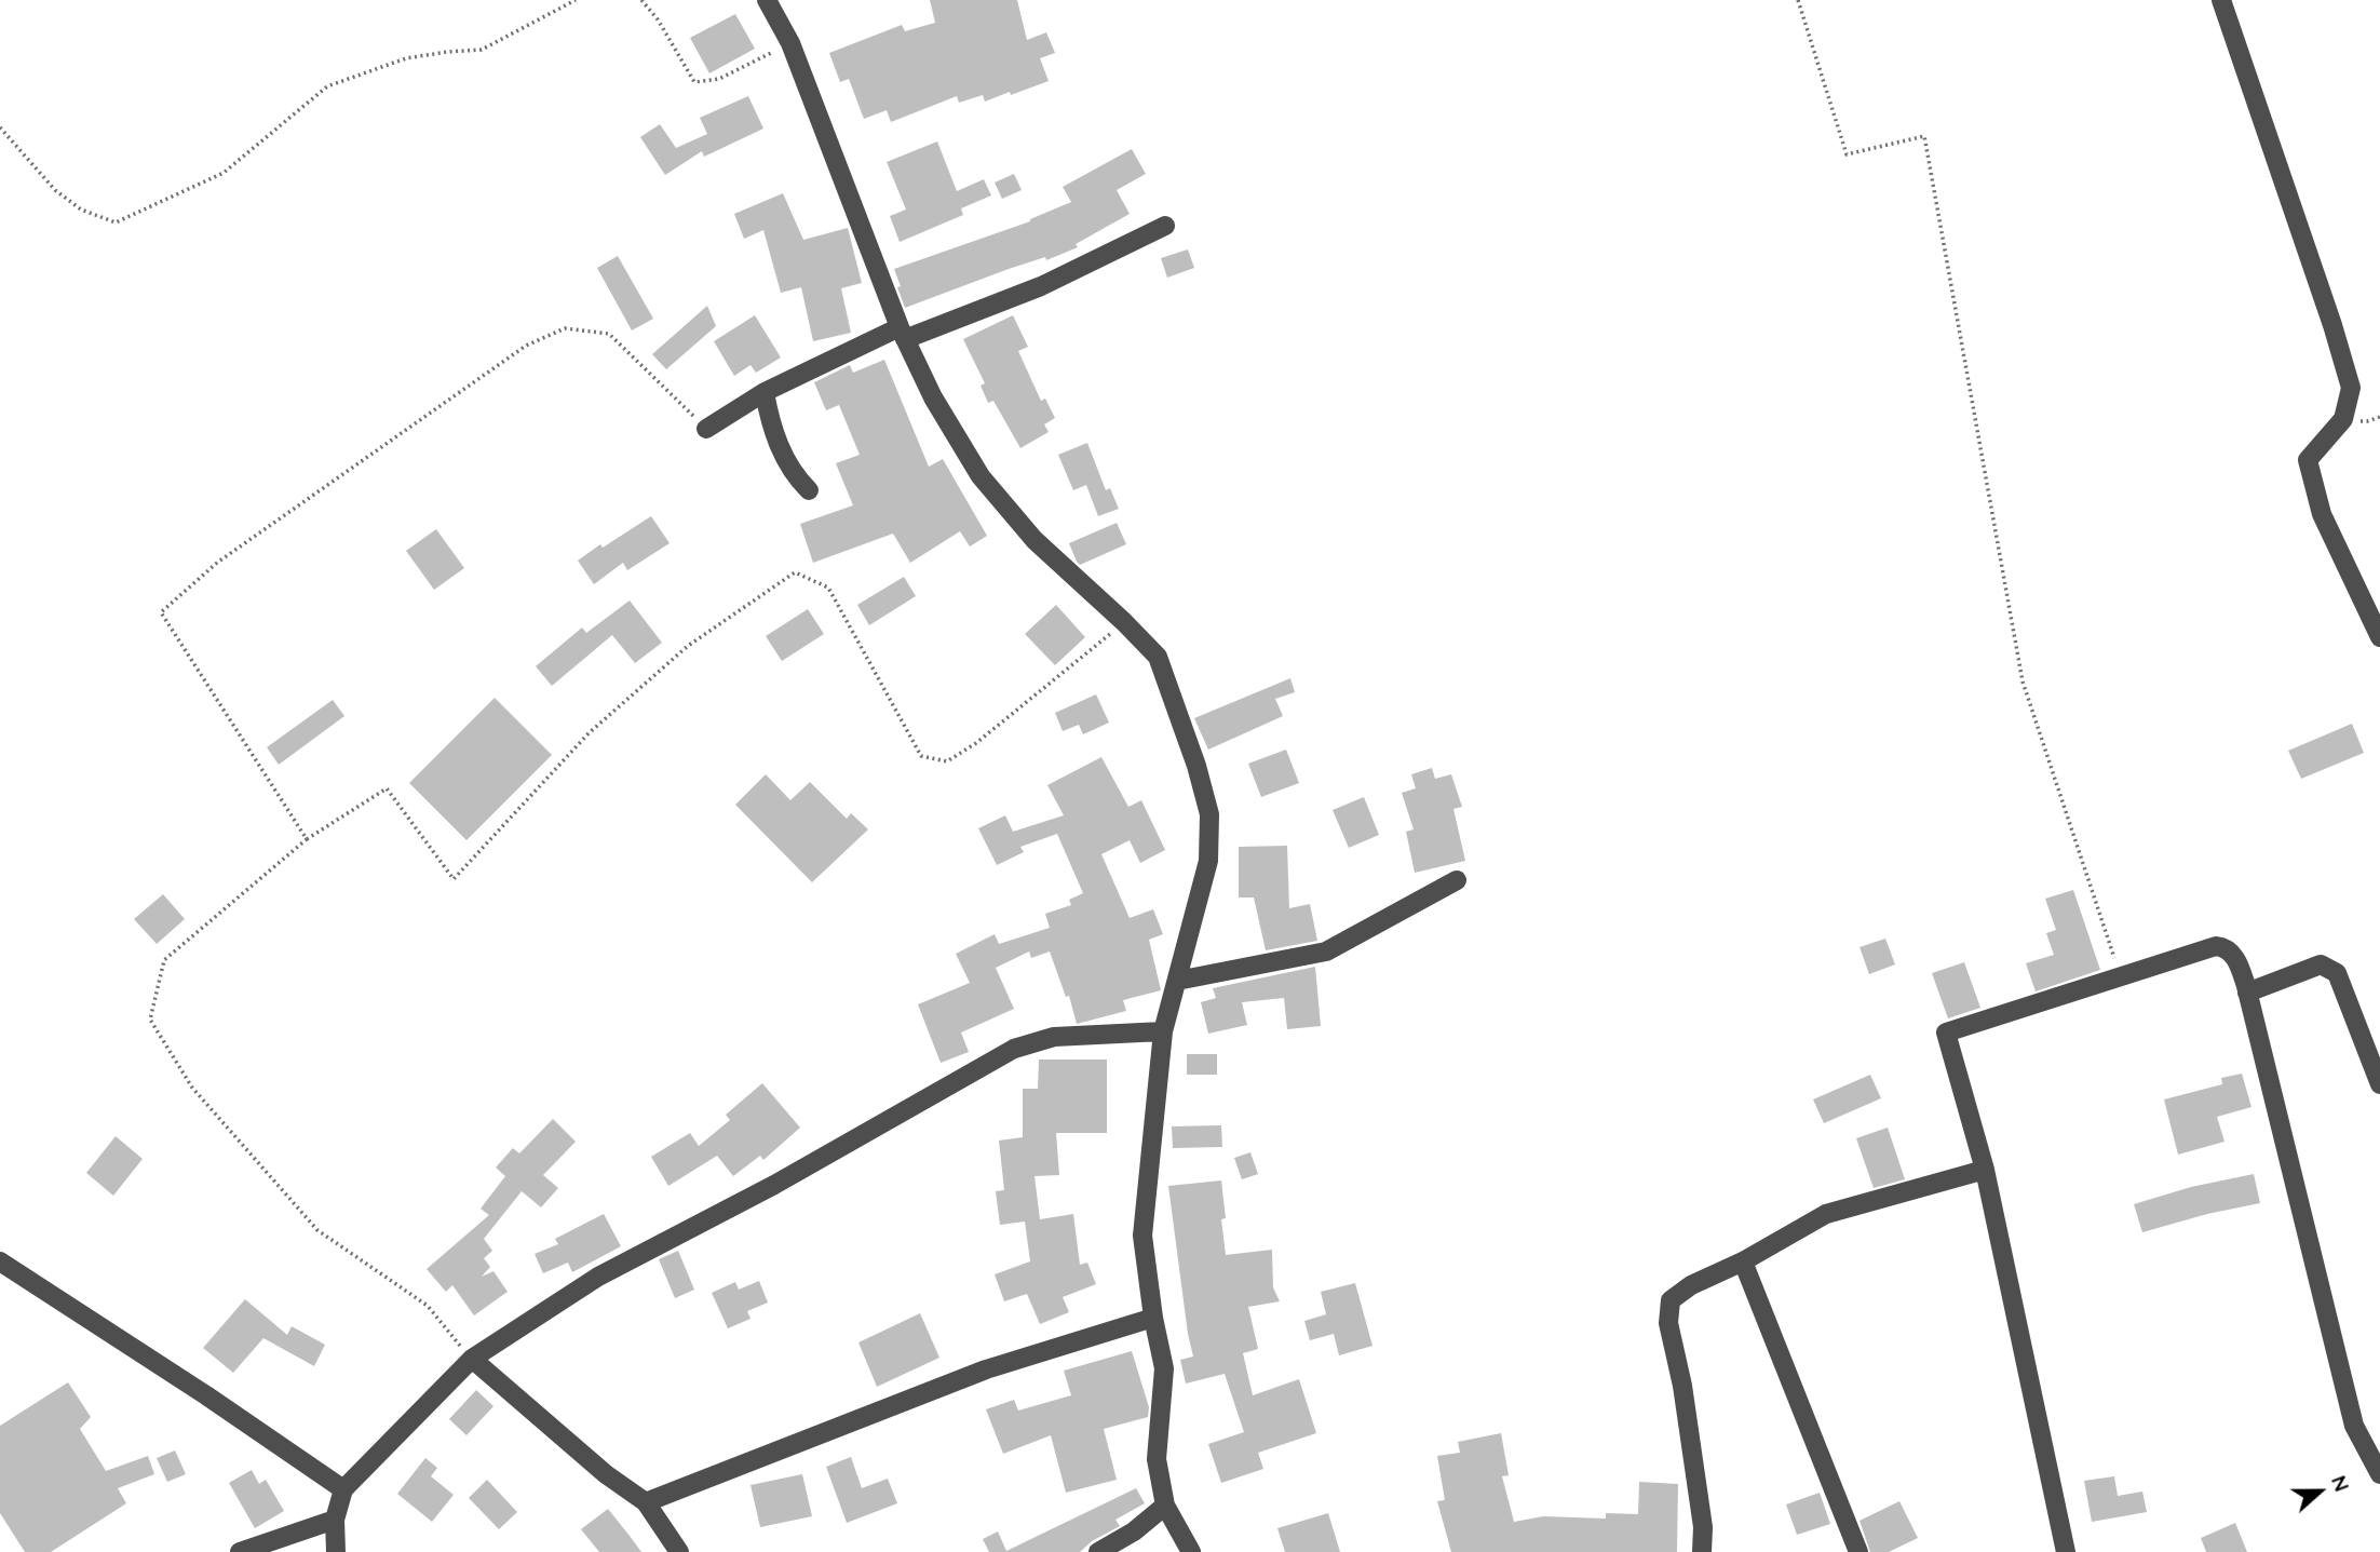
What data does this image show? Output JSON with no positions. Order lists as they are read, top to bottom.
{
  "north": "right"
}
